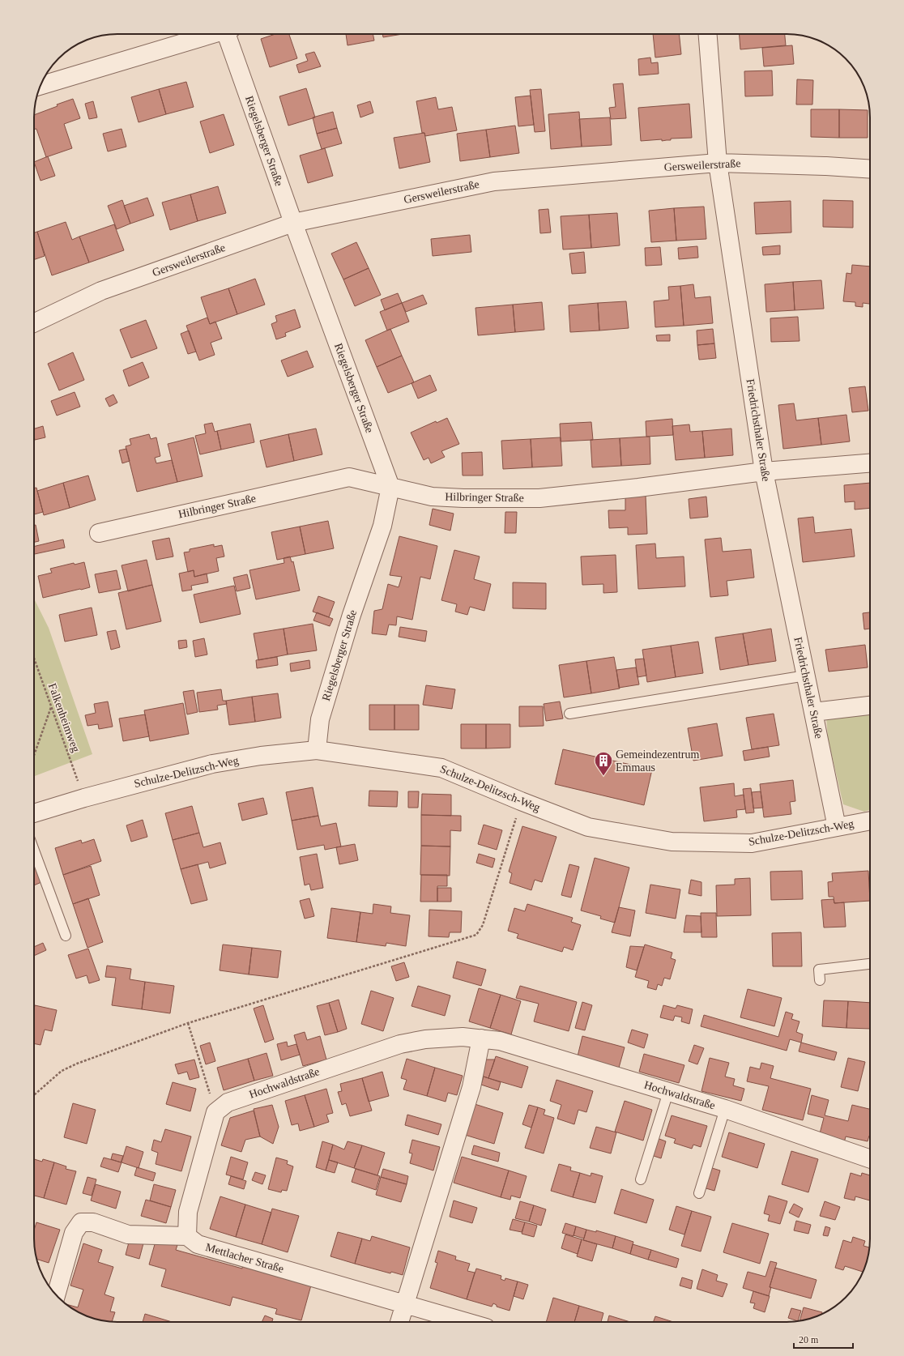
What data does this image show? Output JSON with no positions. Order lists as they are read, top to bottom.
{
  "streets": {
    "street": [
      "Riegelsberger Straße",
      "Gersweilerstraße",
      "Friedrichsthaler Straße",
      "Hilbringer Straße",
      "Schulze-Delitzsch-Weg",
      "Hochwaldstraße",
      "Mettlacher Straße"
    ],
    "path": ["Falkenheimweg"]
  },
  "crossings": [
    ["Riegelsberger Straße", "Gersweilerstraße"],
    ["Riegelsberger Straße", "Hilbringer Straße"],
    ["Riegelsberger Straße", "Schulze-Delitzsch-Weg"],
    ["Gersweilerstraße", "Friedrichsthaler Straße"],
    ["Friedrichsthaler Straße", "Hilbringer Straße"],
    ["Friedrichsthaler Straße", "Schulze-Delitzsch-Weg"],
    ["Falkenheimweg", "Schulze-Delitzsch-Weg"]
  ],
  "places": {
    "building": ["Gemeindezentrum Emmaus"]
  },
  "scale_bar": "20 m"
}
